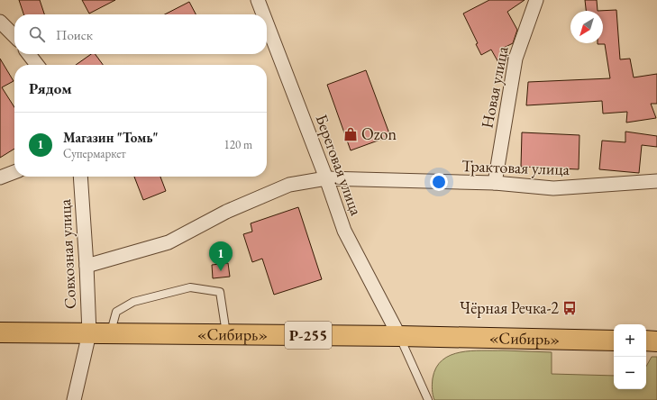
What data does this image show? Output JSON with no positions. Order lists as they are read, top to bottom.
{
  "streets": {
    "highway": ["«Сибирь»", "Р-255"],
    "street": [
      "Новая улица",
      "Береговая улица",
      "Трактовая улица",
      "Совхозная улица"
    ]
  },
  "crossings": [
    ["Новая улица", "Трактовая улица"],
    ["Береговая улица", "Трактовая улица"],
    ["Береговая улица", "«Сибирь»"],
    ["Трактовая улица", "Совхозная улица"],
    ["Совхозная улица", "«Сибирь»"]
  ],
  "places": {
    "shop": ["Ozon"],
    "bus stop": ["Чёрная Речка-2"]
  },
  "north": "bottom left",
  "page": {
    "search": "Поиск",
    "heading": "Рядом",
    "list": [
      {
        "mark": "1",
        "name": "Магазин \"Томь\"",
        "note": "Супермаркет",
        "value": "120 m"
      }
    ],
    "pins": "1",
    "map_buttons": ["+", "−"]
  }
}
